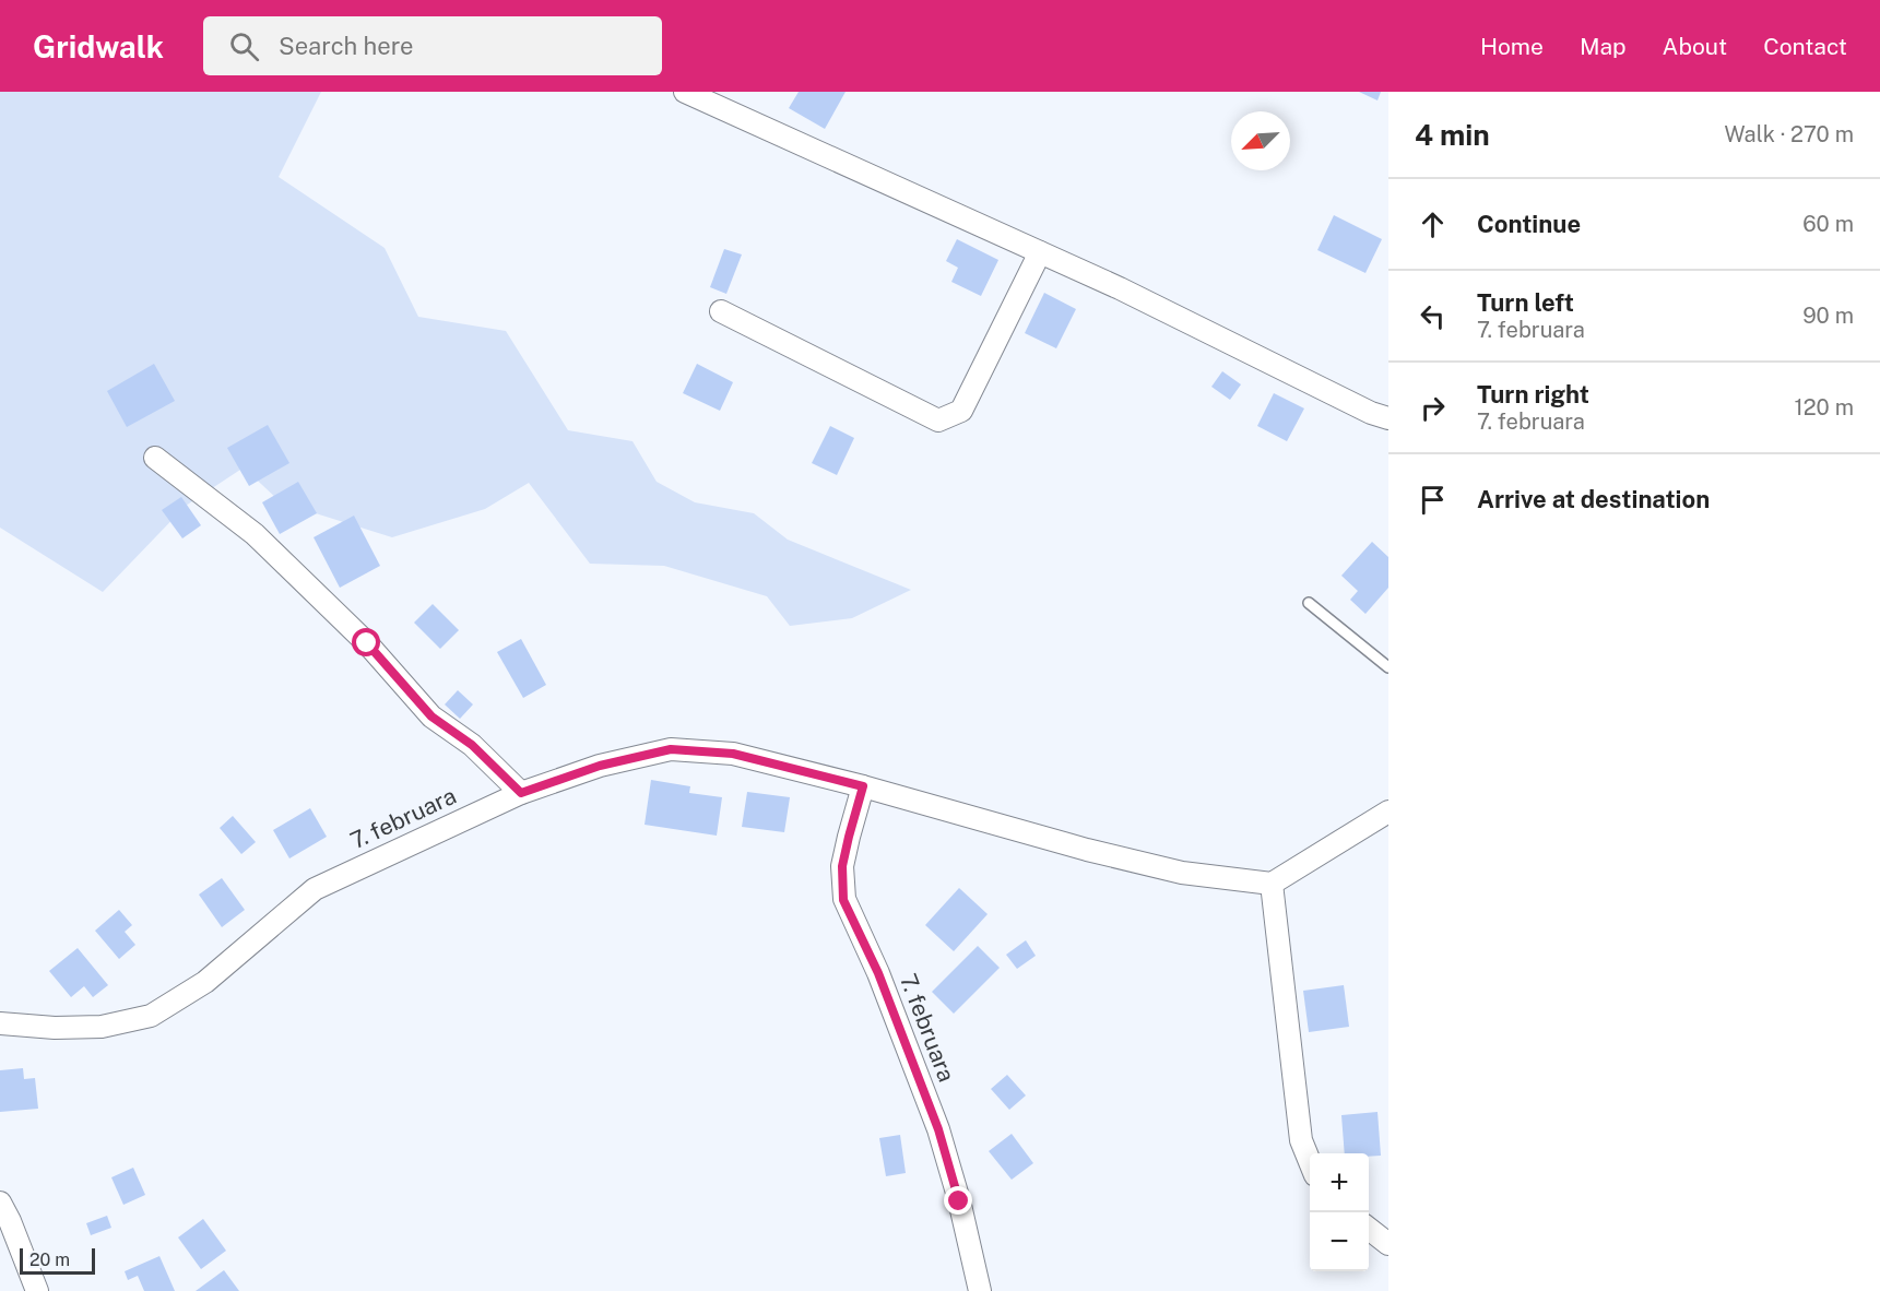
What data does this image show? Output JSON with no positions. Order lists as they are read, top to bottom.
{
  "streets": {
    "street": ["7. februara"]
  },
  "scale_bar": "20 m",
  "north": "bottom left",
  "page": {
    "header": "Gridwalk",
    "search": "Search here",
    "nav": [
      "Home",
      "Map",
      "About",
      "Contact"
    ],
    "heading": ["4 min", "Walk · 270 m"],
    "list": [
      ["Continue", "60 m"],
      ["Turn left", "7. februara", "90 m"],
      ["Turn right", "7. februara", "120 m"],
      "Arrive at destination"
    ],
    "map_buttons": ["+", "−"],
    "scale": "20 m"
  }
}
